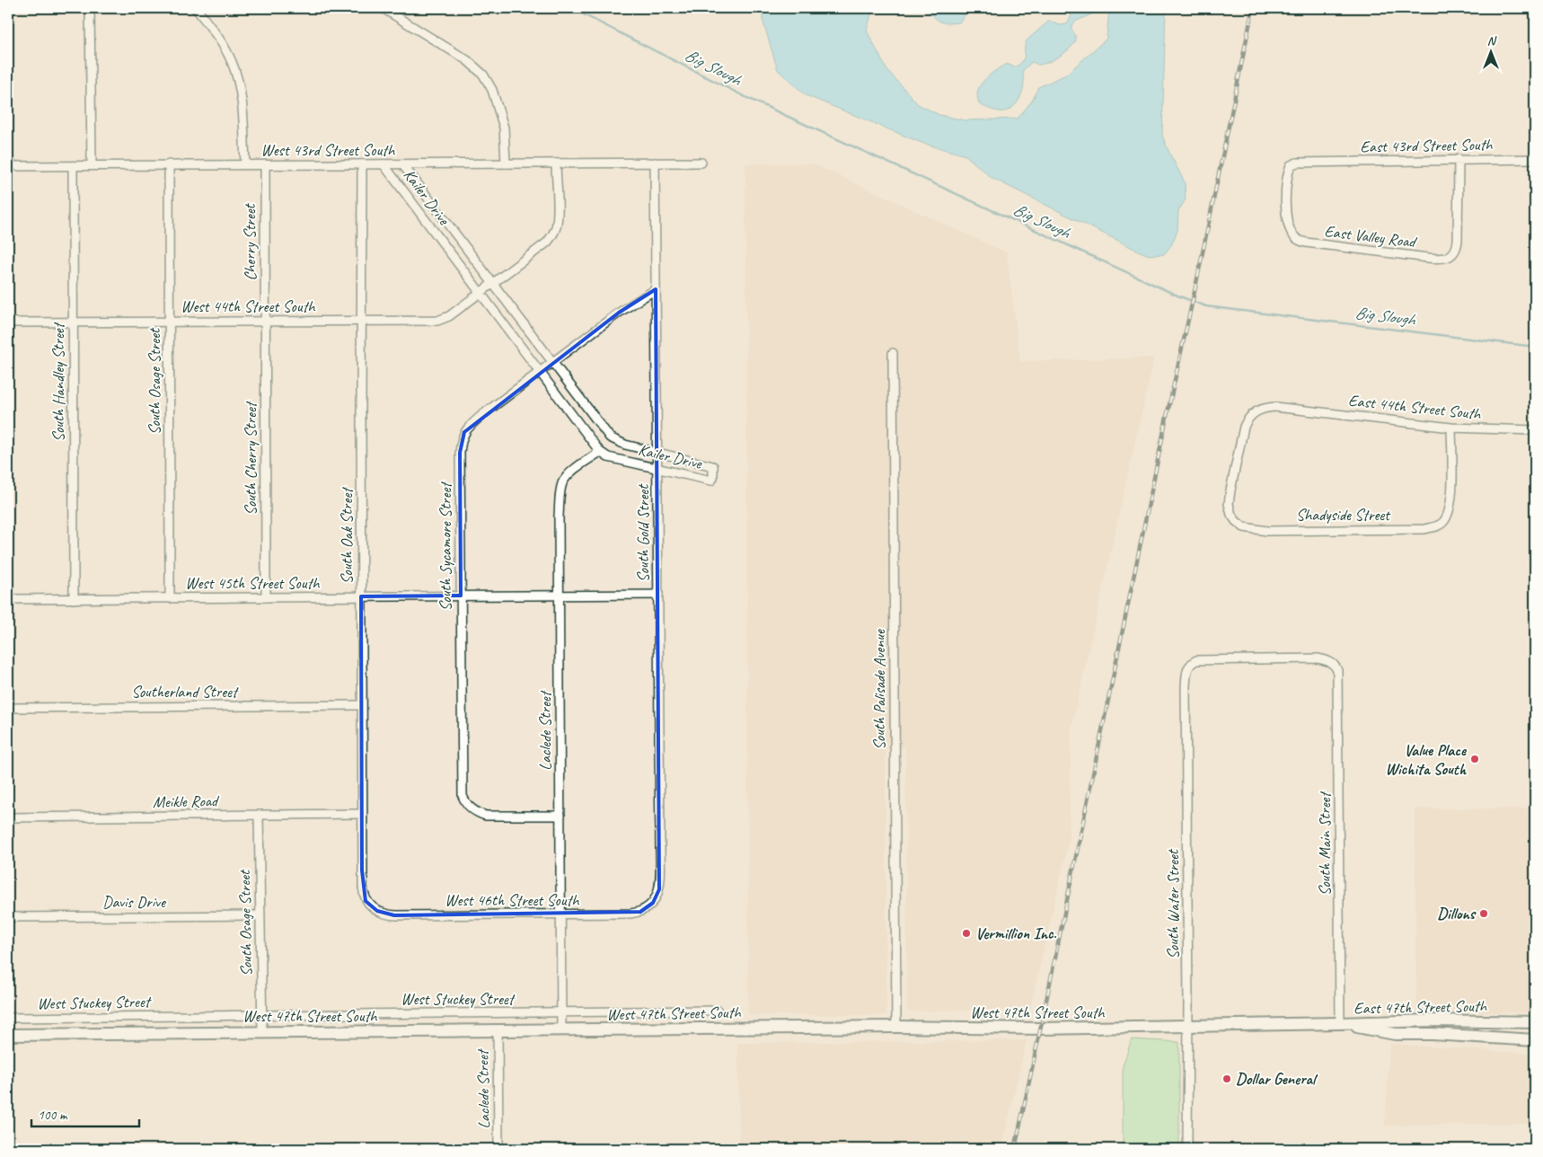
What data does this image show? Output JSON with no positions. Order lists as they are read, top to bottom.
{
  "streets": {
    "street": [
      "East 43rd Street South",
      "West 43rd Street South",
      "Kailer Drive",
      "East Valley Road",
      "Cherry Street",
      "West 44th Street South",
      "South Osage Street",
      "South Handley Street",
      "East 44th Street South",
      "South Cherry Street",
      "Shadyside Street",
      "South Gold Street",
      "South Oak Street",
      "South Sycamore Street",
      "West 45th Street South",
      "South Palisade Avenue",
      "Southerland Street",
      "Laclede Street",
      "Meikle Road",
      "South Main Street",
      "West 46th Street South",
      "Davis Drive",
      "South Water Street",
      "West Stuckey Street",
      "East 47th Street South",
      "West 47th Street South"
    ]
  },
  "crossings": [
    ["East 43rd Street South", "East Valley Road"],
    ["West 43rd Street South", "Kailer Drive"],
    ["West 43rd Street South", "Cherry Street"],
    ["West 43rd Street South", "South Osage Street"],
    ["West 43rd Street South", "South Handley Street"],
    ["West 43rd Street South", "South Gold Street"],
    ["West 43rd Street South", "South Oak Street"],
    ["Kailer Drive", "West 44th Street South"],
    ["Kailer Drive", "South Gold Street"],
    ["Kailer Drive", "South Sycamore Street"],
    ["Kailer Drive", "Laclede Street"],
    ["Cherry Street", "West 44th Street South"],
    ["Cherry Street", "South Cherry Street"],
    ["West 44th Street South", "South Osage Street"],
    ["West 44th Street South", "South Handley Street"],
    ["West 44th Street South", "South Cherry Street"],
    ["West 44th Street South", "South Oak Street"],
    ["South Osage Street", "West 45th Street South"],
    ["South Osage Street", "Meikle Road"],
    ["South Osage Street", "Davis Drive"],
    ["South Osage Street", "West Stuckey Street"],
    ["South Osage Street", "West 47th Street South"],
    ["South Handley Street", "West 45th Street South"],
    ["East 44th Street South", "Shadyside Street"],
    ["South Cherry Street", "West 45th Street South"],
    ["South Gold Street", "South Sycamore Street"],
    ["South Gold Street", "West 45th Street South"],
    ["South Gold Street", "West 46th Street South"],
    ["South Oak Street", "West 45th Street South"],
    ["South Oak Street", "Southerland Street"],
    ["South Oak Street", "Meikle Road"],
    ["South Oak Street", "West 46th Street South"],
    ["South Sycamore Street", "West 45th Street South"],
    ["South Sycamore Street", "Laclede Street"],
    ["West 45th Street South", "Laclede Street"],
    ["South Palisade Avenue", "West 47th Street South"],
    ["Laclede Street", "West 46th Street South"],
    ["Laclede Street", "West Stuckey Street"],
    ["Laclede Street", "West 47th Street South"],
    ["South Main Street", "South Water Street"],
    ["South Main Street", "East 47th Street South"],
    ["South Main Street", "West 47th Street South"],
    ["South Water Street", "West 47th Street South"],
    ["East 47th Street South", "West 47th Street South"]
  ],
  "water": ["Big Slough"],
  "places": [
    "Value Place Wichita South",
    "Dillons",
    "Vermillion Inc.",
    "Dollar General"
  ],
  "scale_bar": "100 m",
  "north": "top"
}
